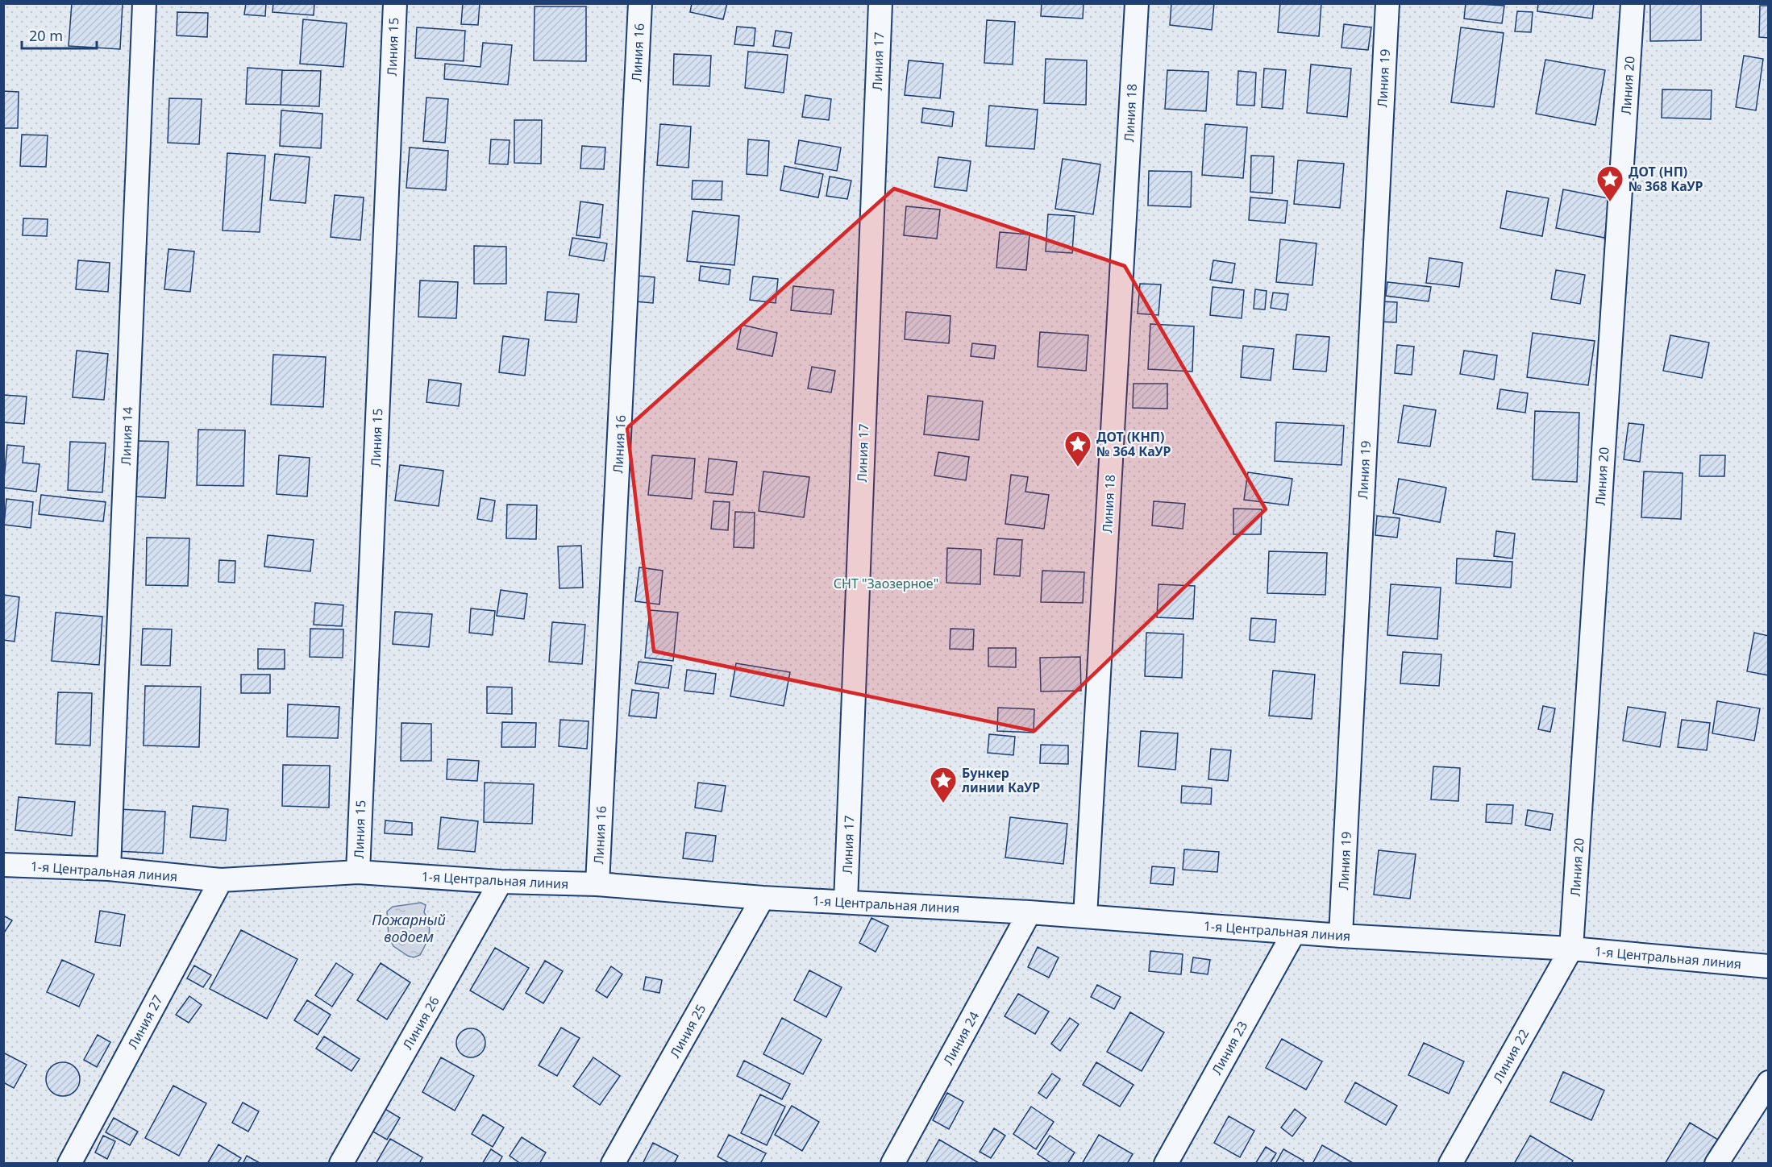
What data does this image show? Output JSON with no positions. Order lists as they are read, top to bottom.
{
  "streets": {
    "street": [
      "Линия 15",
      "Линия 16",
      "Линия 17",
      "Линия 19",
      "Линия 20",
      "Линия 18",
      "Линия 14",
      "1-я Центральная линия",
      "Линия 27",
      "Линия 26",
      "Линия 25",
      "Линия 24",
      "Линия 23",
      "Линия 22"
    ]
  },
  "crossings": [
    ["Линия 15", "1-я Центральная линия"],
    ["Линия 16", "1-я Центральная линия"],
    ["Линия 17", "1-я Центральная линия"],
    ["Линия 19", "1-я Центральная линия"],
    ["Линия 20", "1-я Центральная линия"],
    ["Линия 20", "Линия 22"],
    ["Линия 18", "1-я Центральная линия"],
    ["Линия 14", "1-я Центральная линия"],
    ["1-я Центральная линия", "Линия 27"],
    ["1-я Центральная линия", "Линия 26"],
    ["1-я Центральная линия", "Линия 25"],
    ["1-я Центральная линия", "Линия 24"],
    ["1-я Центральная линия", "Линия 23"],
    ["1-я Центральная линия", "Линия 22"]
  ],
  "water": ["Пожарный водоем"],
  "parks": ["СНТ \"Заозерное\""],
  "places": {
    "place": ["ДОТ (НП) № 368 КаУР", "ДОТ (КНП) № 364 КаУР", "Бункер линии КаУР"]
  },
  "scale_bar": "20 m"
}
